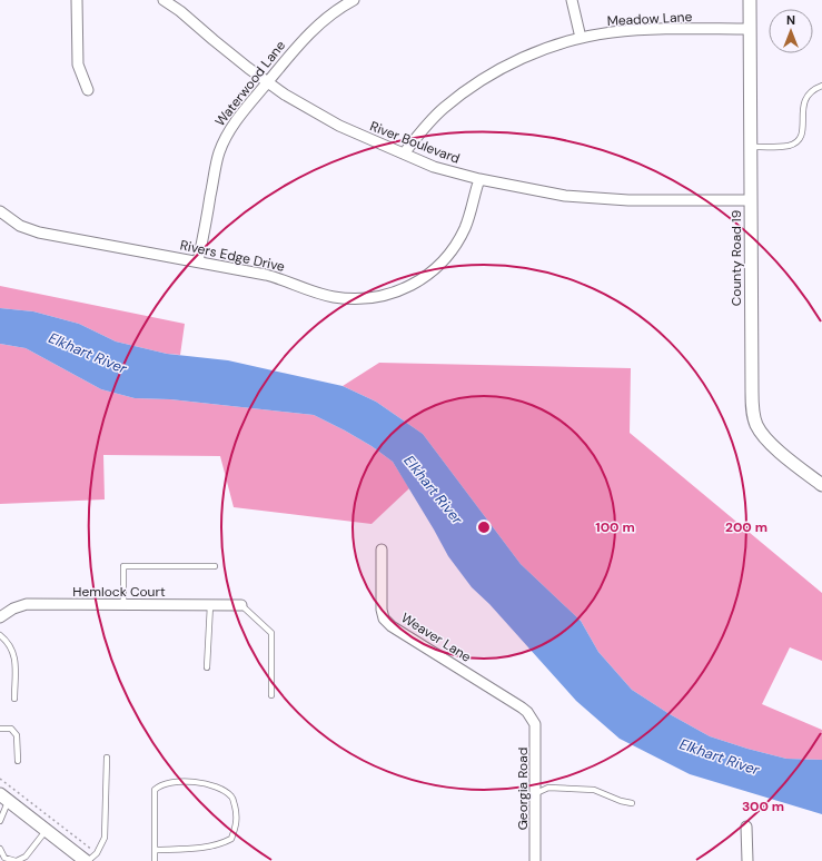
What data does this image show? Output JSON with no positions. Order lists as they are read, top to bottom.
{
  "streets": {
    "street": [
      "Meadow Lane",
      "Waterwood Lane",
      "River Boulevard",
      "Rivers Edge Drive",
      "County Road 19",
      "Hemlock Court",
      "Weaver Lane",
      "Georgia Road"
    ]
  },
  "crossings": [
    ["Meadow Lane", "River Boulevard"],
    ["Meadow Lane", "County Road 19"],
    ["Waterwood Lane", "River Boulevard"],
    ["Waterwood Lane", "Rivers Edge Drive"],
    ["River Boulevard", "Rivers Edge Drive"],
    ["River Boulevard", "County Road 19"],
    ["Weaver Lane", "Georgia Road"]
  ],
  "water": ["Elkhart River"],
  "north": "top",
  "rings": ["100 m", "200 m", "300 m"]
}
